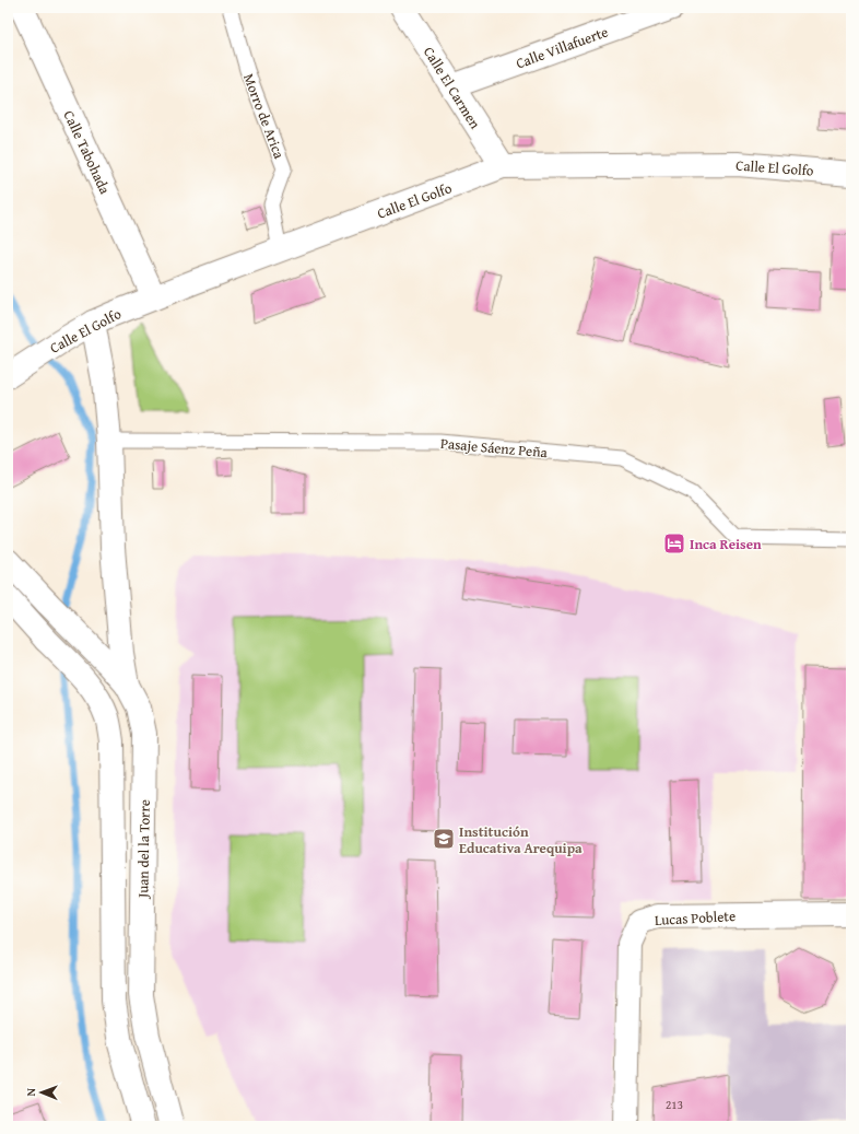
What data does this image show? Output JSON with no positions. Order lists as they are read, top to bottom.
{
  "streets": {
    "street": [
      "Calle Villafuerte",
      "Calle El Carmen",
      "Calle Tabohada",
      "Calle El Golfo",
      "Juan del la Torre",
      "Lucas Poblete"
    ],
    "lane": ["Morro de Arica", "Pasaje Sáenz Peña"]
  },
  "crossings": [
    ["Calle Villafuerte", "Calle El Carmen"],
    ["Calle El Carmen", "Calle El Golfo"],
    ["Morro de Arica", "Calle El Golfo"],
    ["Calle Tabohada", "Calle El Golfo"]
  ],
  "places": {
    "hotel": ["Inca Reisen"],
    "school or university": ["Institución Educativa Arequipa"]
  },
  "house_numbers": ["213"],
  "north": "left"
}
